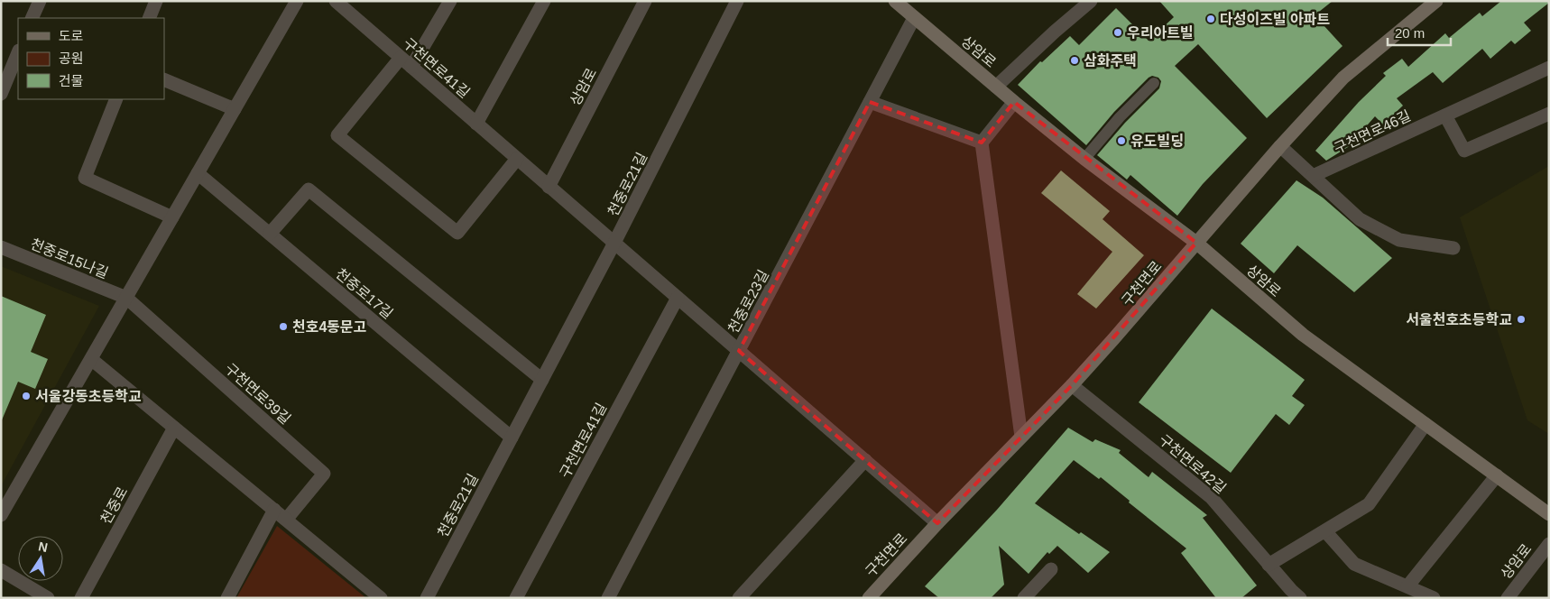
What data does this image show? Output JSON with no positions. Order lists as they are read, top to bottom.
{
  "streets": {
    "street": [
      "상암로",
      "구천면로41길",
      "구천면로46길",
      "천중로21길",
      "천중로15나길",
      "구천면로",
      "천중로17길",
      "천중로23길",
      "구천면로39길",
      "구천면로42길",
      "천중로"
    ]
  },
  "crossings": [
    ["상암로", "구천면로41길"],
    ["상암로", "구천면로"],
    ["상암로", "천중로23길"],
    ["구천면로41길", "천중로21길"],
    ["구천면로41길", "구천면로"],
    ["구천면로41길", "천중로23길"],
    ["천중로21길", "천중로17길"],
    ["천중로15나길", "구천면로39길"],
    ["구천면로", "구천면로42길"]
  ],
  "places": [
    "다성이즈빌 아파트",
    "우리아트빌",
    "삼화주택",
    "유도빌딩",
    "서울천호초등학교",
    "천호4동문고",
    "서울강동초등학교"
  ],
  "legend": ["도로", "공원", "건물"],
  "scale_bar": "20 m",
  "north": "top"
}
